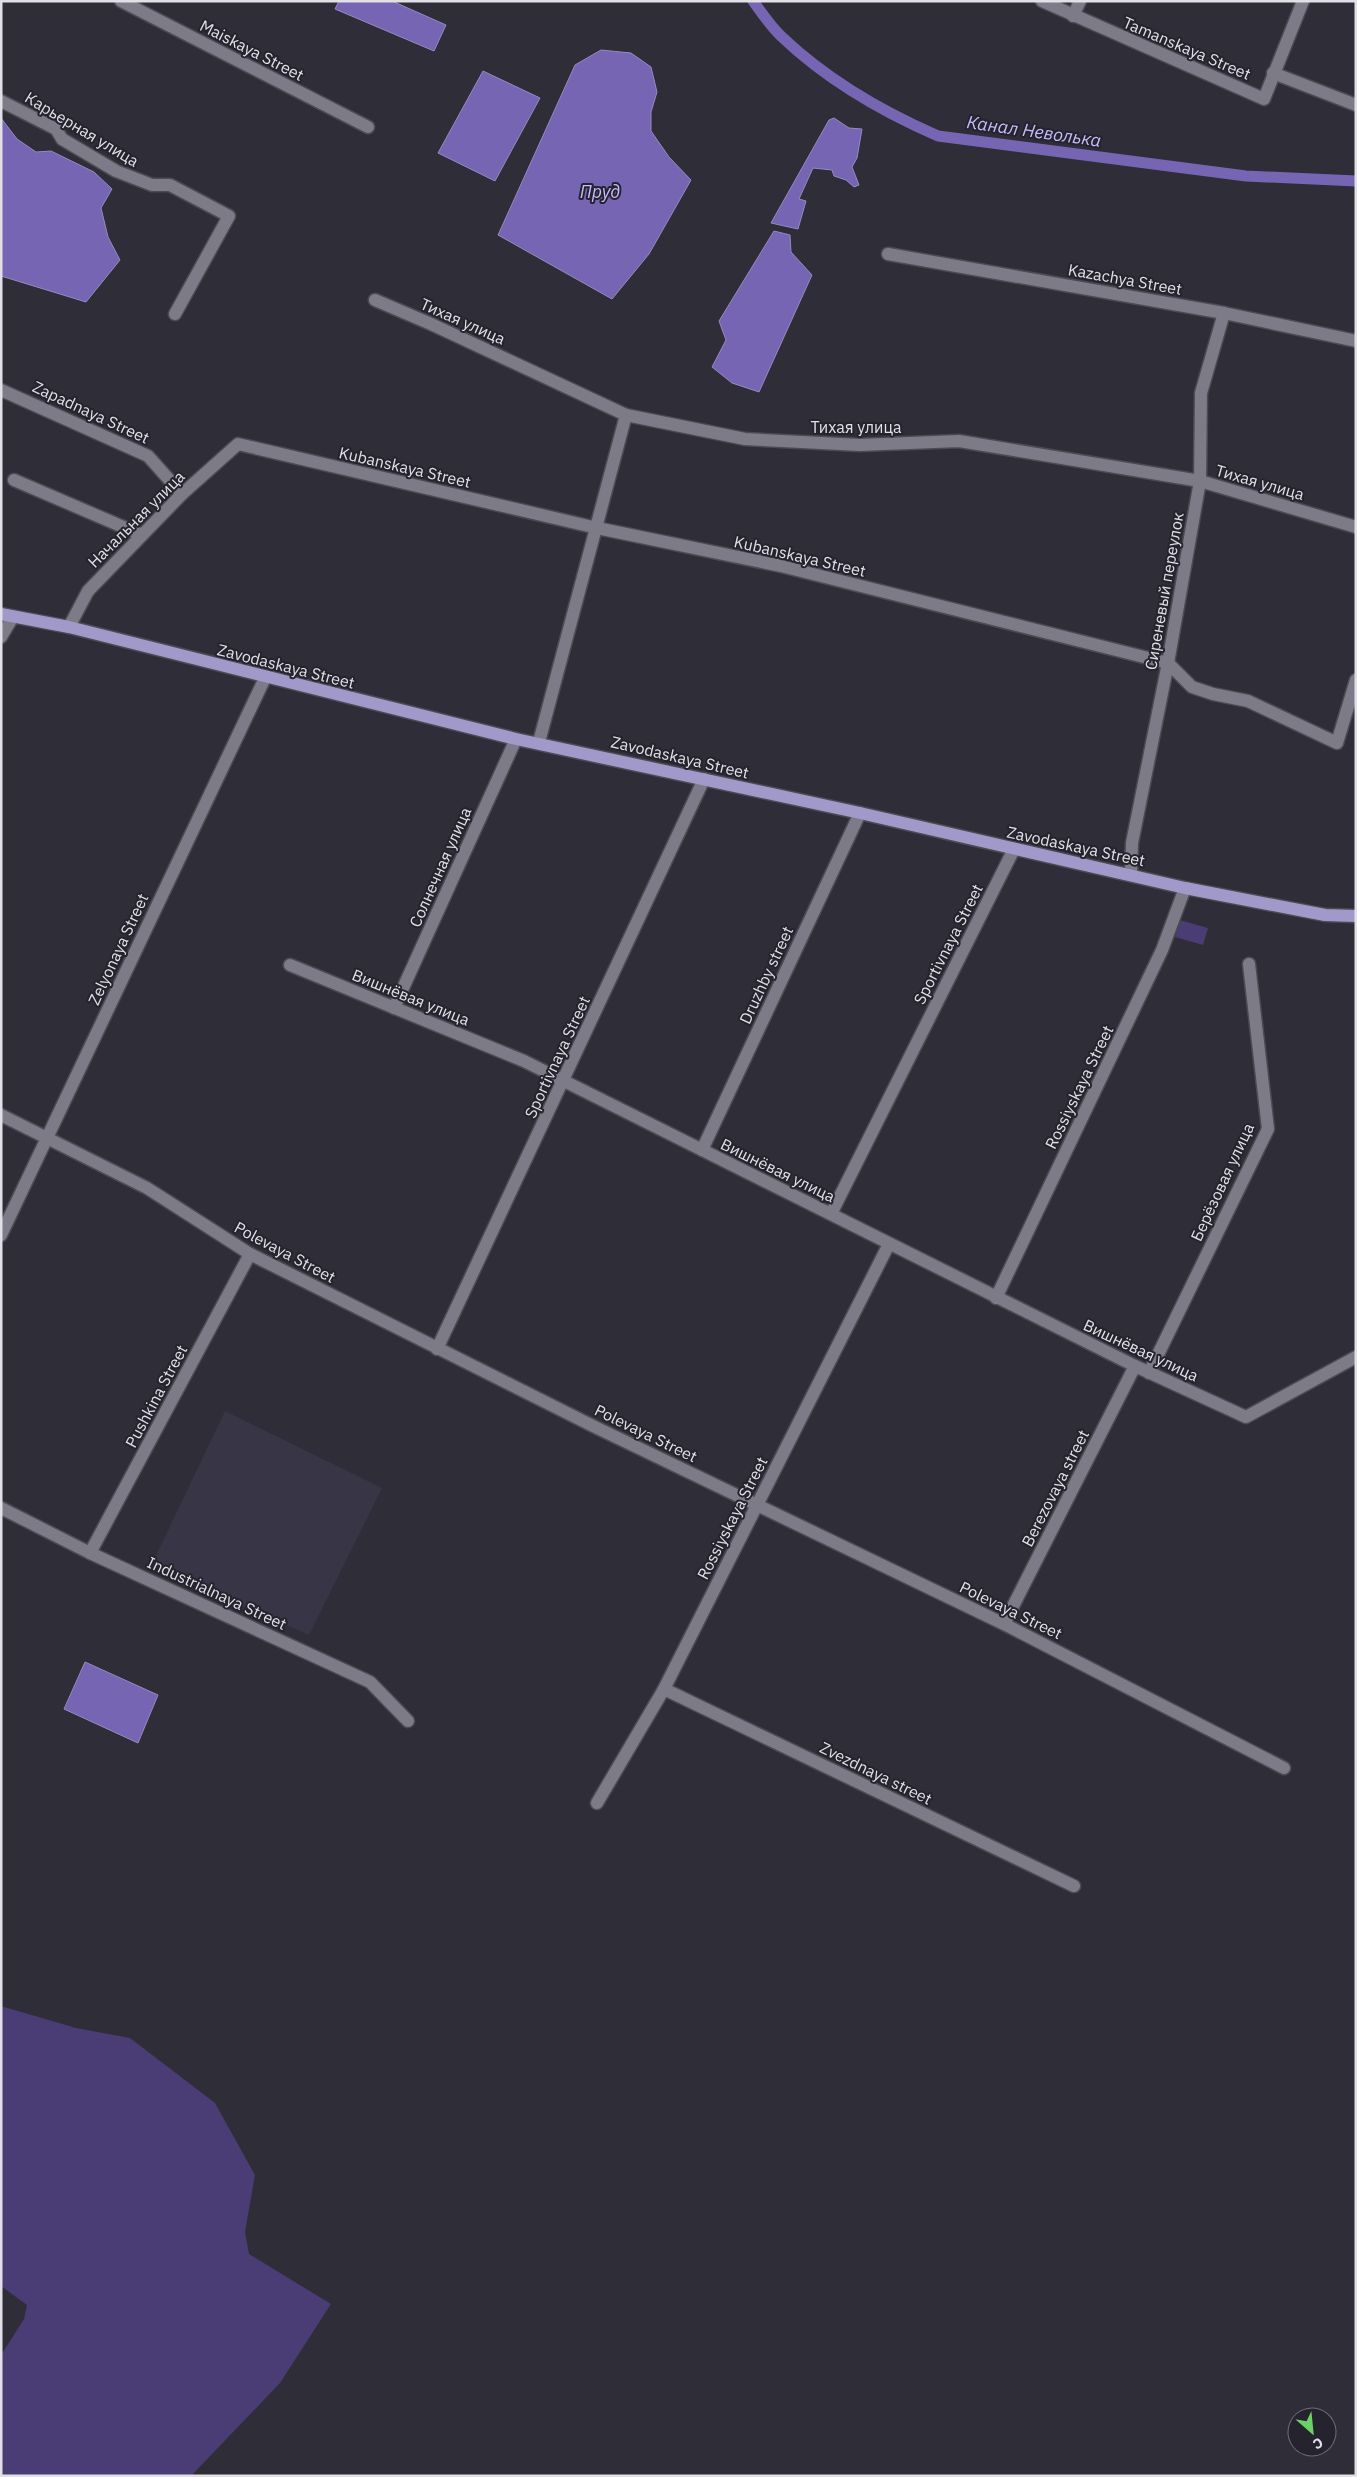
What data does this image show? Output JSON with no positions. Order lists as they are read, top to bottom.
{
  "streets": {
    "main road": ["Zavodaskaya Street"],
    "street": [
      "Tamanskaya Street",
      "Maiskaya Street",
      "Карьерная улица",
      "Kazachya Street",
      "Тихая улица",
      "Zapadnaya Street",
      "Kubanskaya Street",
      "Начальная улица",
      "Сиреневый переулок",
      "Солнечная улица",
      "Sportivnaya Street",
      "Zelyonaya Street",
      "Druzhby street",
      "Вишнёвая улица",
      "Rossiyskaya Street",
      "Берёзовая улица",
      "Polevaya Street",
      "Pushkina Street",
      "Berezovaya street",
      "Industrialnaya Street",
      "Zvezdnaya street"
    ]
  },
  "crossings": [
    ["Kazachya Street", "Сиреневый переулок"],
    ["Тихая улица", "Сиреневый переулок"],
    ["Zapadnaya Street", "Начальная улица"],
    ["Kubanskaya Street", "Начальная улица"],
    ["Kubanskaya Street", "Сиреневый переулок"],
    ["Начальная улица", "Zavodaskaya Street"],
    ["Сиреневый переулок", "Zavodaskaya Street"],
    ["Zavodaskaya Street", "Солнечная улица"],
    ["Zavodaskaya Street", "Sportivnaya Street"],
    ["Zavodaskaya Street", "Zelyonaya Street"],
    ["Zavodaskaya Street", "Druzhby street"],
    ["Zavodaskaya Street", "Rossiyskaya Street"],
    ["Солнечная улица", "Вишнёвая улица"],
    ["Sportivnaya Street", "Вишнёвая улица"],
    ["Sportivnaya Street", "Polevaya Street"],
    ["Zelyonaya Street", "Polevaya Street"],
    ["Druzhby street", "Вишнёвая улица"],
    ["Вишнёвая улица", "Rossiyskaya Street"],
    ["Вишнёвая улица", "Берёзовая улица"],
    ["Вишнёвая улица", "Berezovaya street"],
    ["Rossiyskaya Street", "Polevaya Street"],
    ["Rossiyskaya Street", "Zvezdnaya street"],
    ["Polevaya Street", "Pushkina Street"],
    ["Polevaya Street", "Berezovaya street"],
    ["Pushkina Street", "Industrialnaya Street"]
  ],
  "water": ["Канал Неволька", "Пруд"],
  "north": "bottom right"
}
